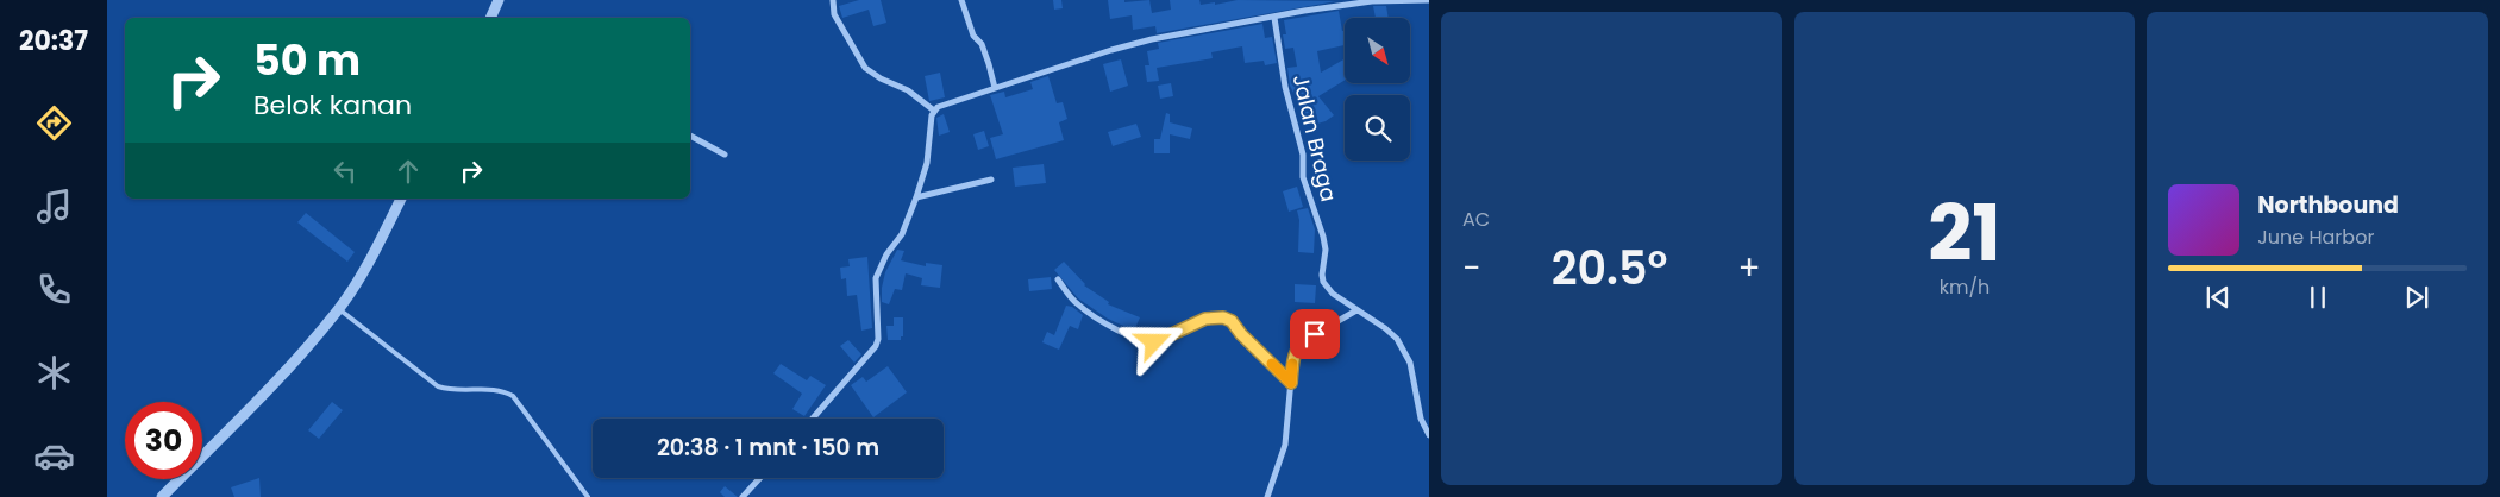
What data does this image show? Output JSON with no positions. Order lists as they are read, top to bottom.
{
  "streets": {
    "street": ["Jalan Braga"]
  },
  "north": "bottom right",
  "page": {
    "tabs": "20:37",
    "tile": [
      "AC",
      ["21", "km/h"]
    ],
    "turn": ["50 m", "Belok kanan"],
    "song": ["Northbound", "June Harbor"],
    "heat": ["−", "20.5°", "+"],
    "limit": "30",
    "trip": "20:38 · 1 mnt · 150 m"
  }
}
